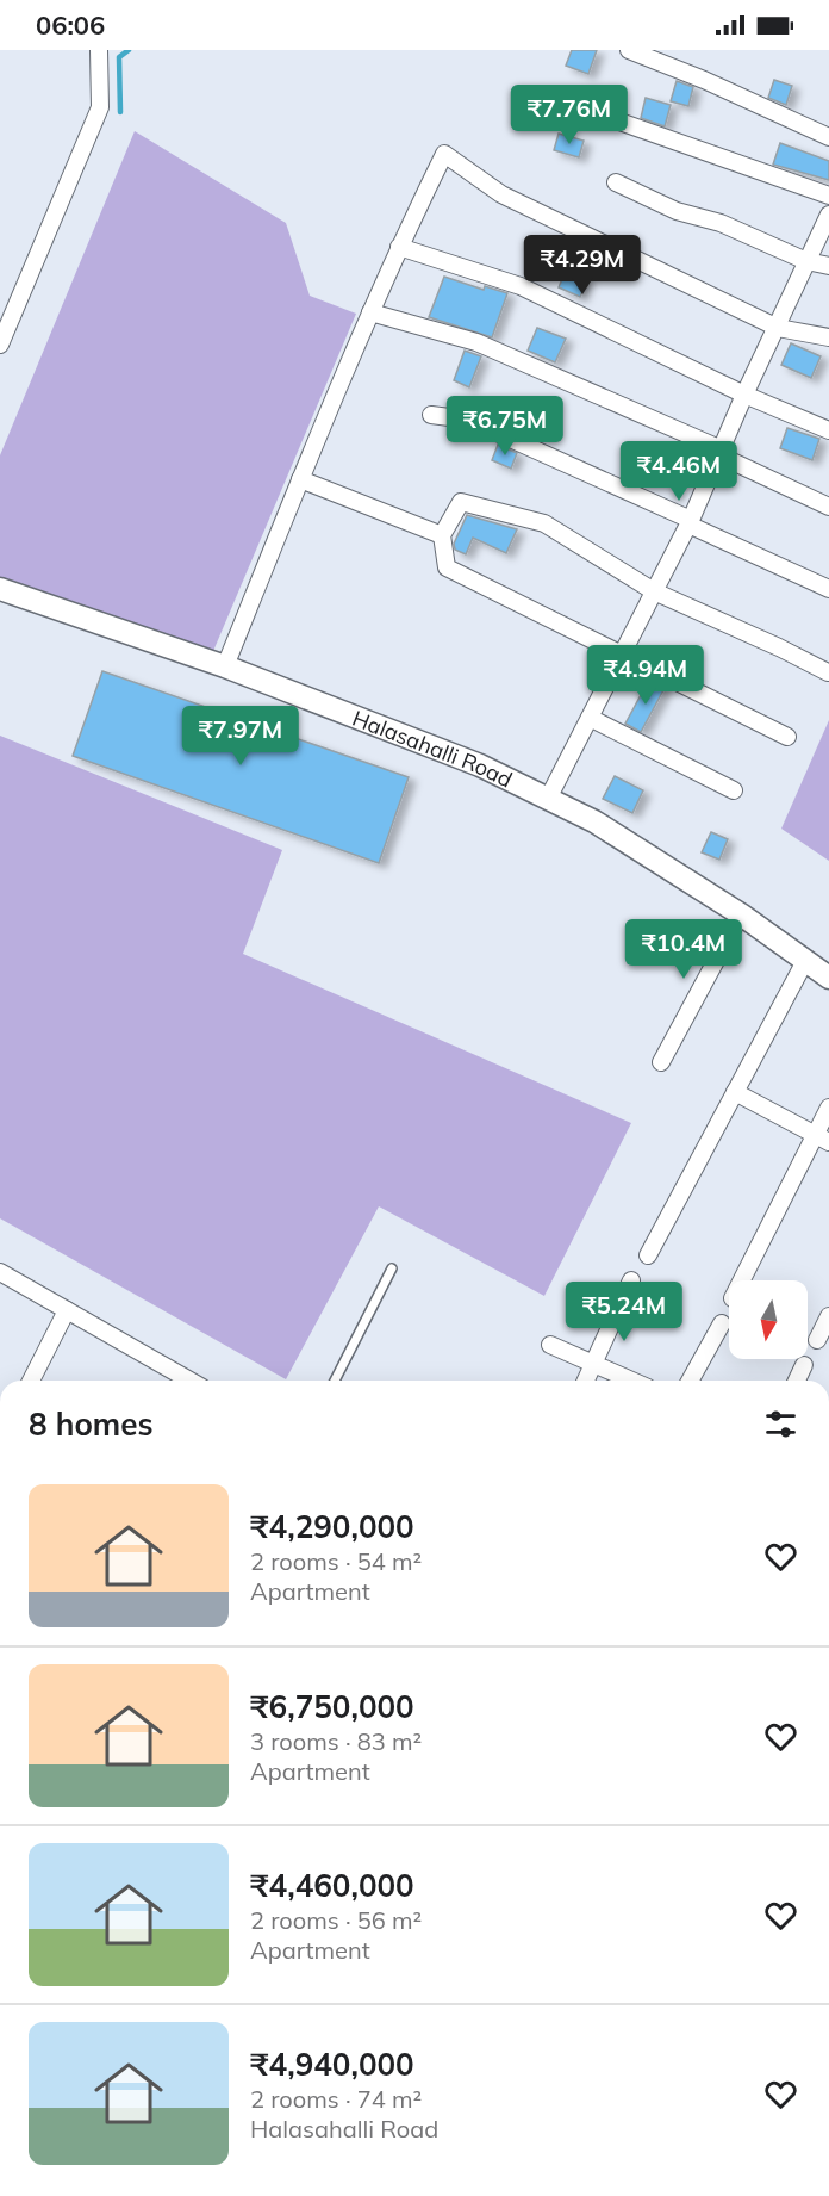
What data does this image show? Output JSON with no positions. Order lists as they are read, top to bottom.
{
  "streets": {
    "main road": ["Halasahalli Road"]
  },
  "north": "bottom",
  "page": {
    "status": "06:06",
    "price": [
      "₹7.76M",
      "₹4.29M",
      "₹6.75M",
      "₹4.46M",
      "₹4.94M",
      "₹7.97M",
      "₹10.4M",
      "₹5.24M"
    ],
    "heading": "8 homes",
    "list": [
      {
        "name": "₹4,290,000",
        "note": "2 rooms · 54 m² · Apartment"
      },
      {
        "name": "₹6,750,000",
        "note": "3 rooms · 83 m² · Apartment"
      },
      {
        "name": "₹4,460,000",
        "note": "2 rooms · 56 m² · Apartment"
      },
      {
        "name": "₹4,940,000",
        "note": "2 rooms · 74 m² · Halasahalli Road"
      }
    ]
  }
}
